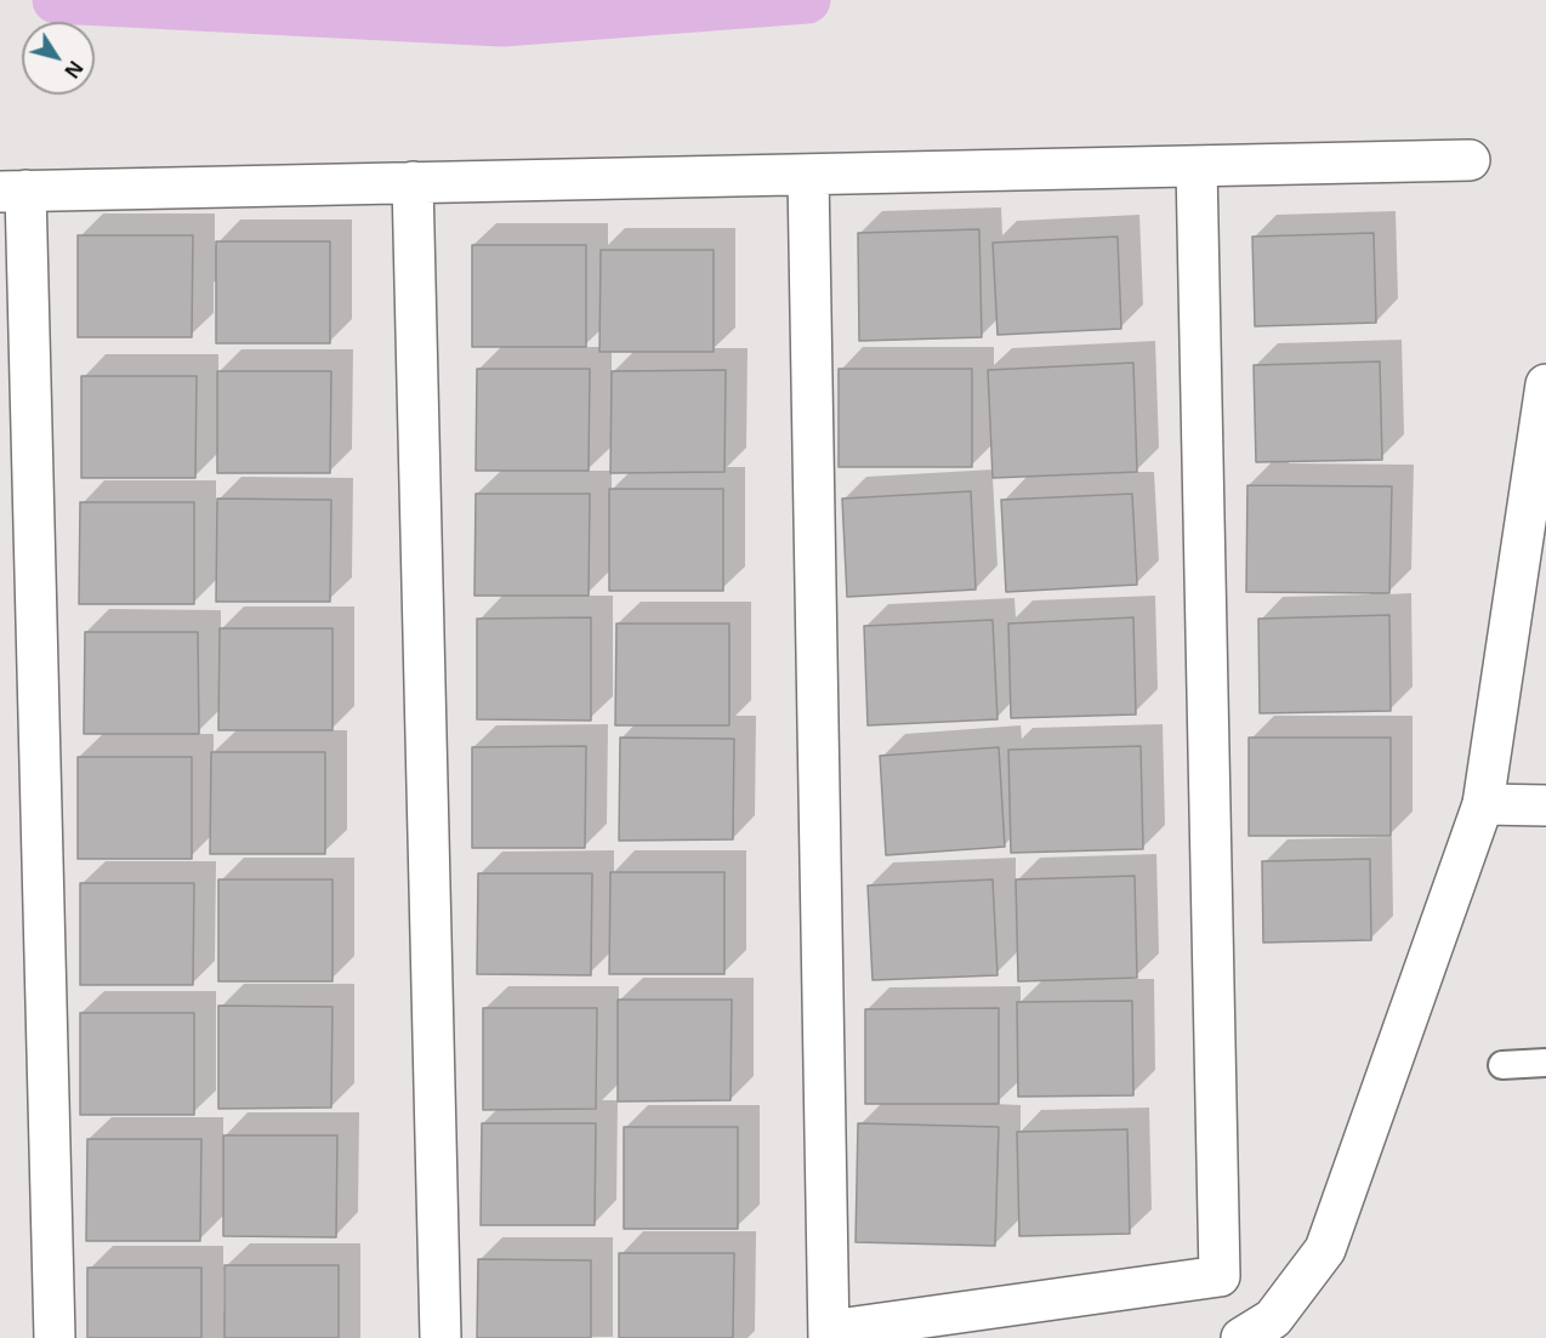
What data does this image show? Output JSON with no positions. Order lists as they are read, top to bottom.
{
  "north": "bottom right"
}
